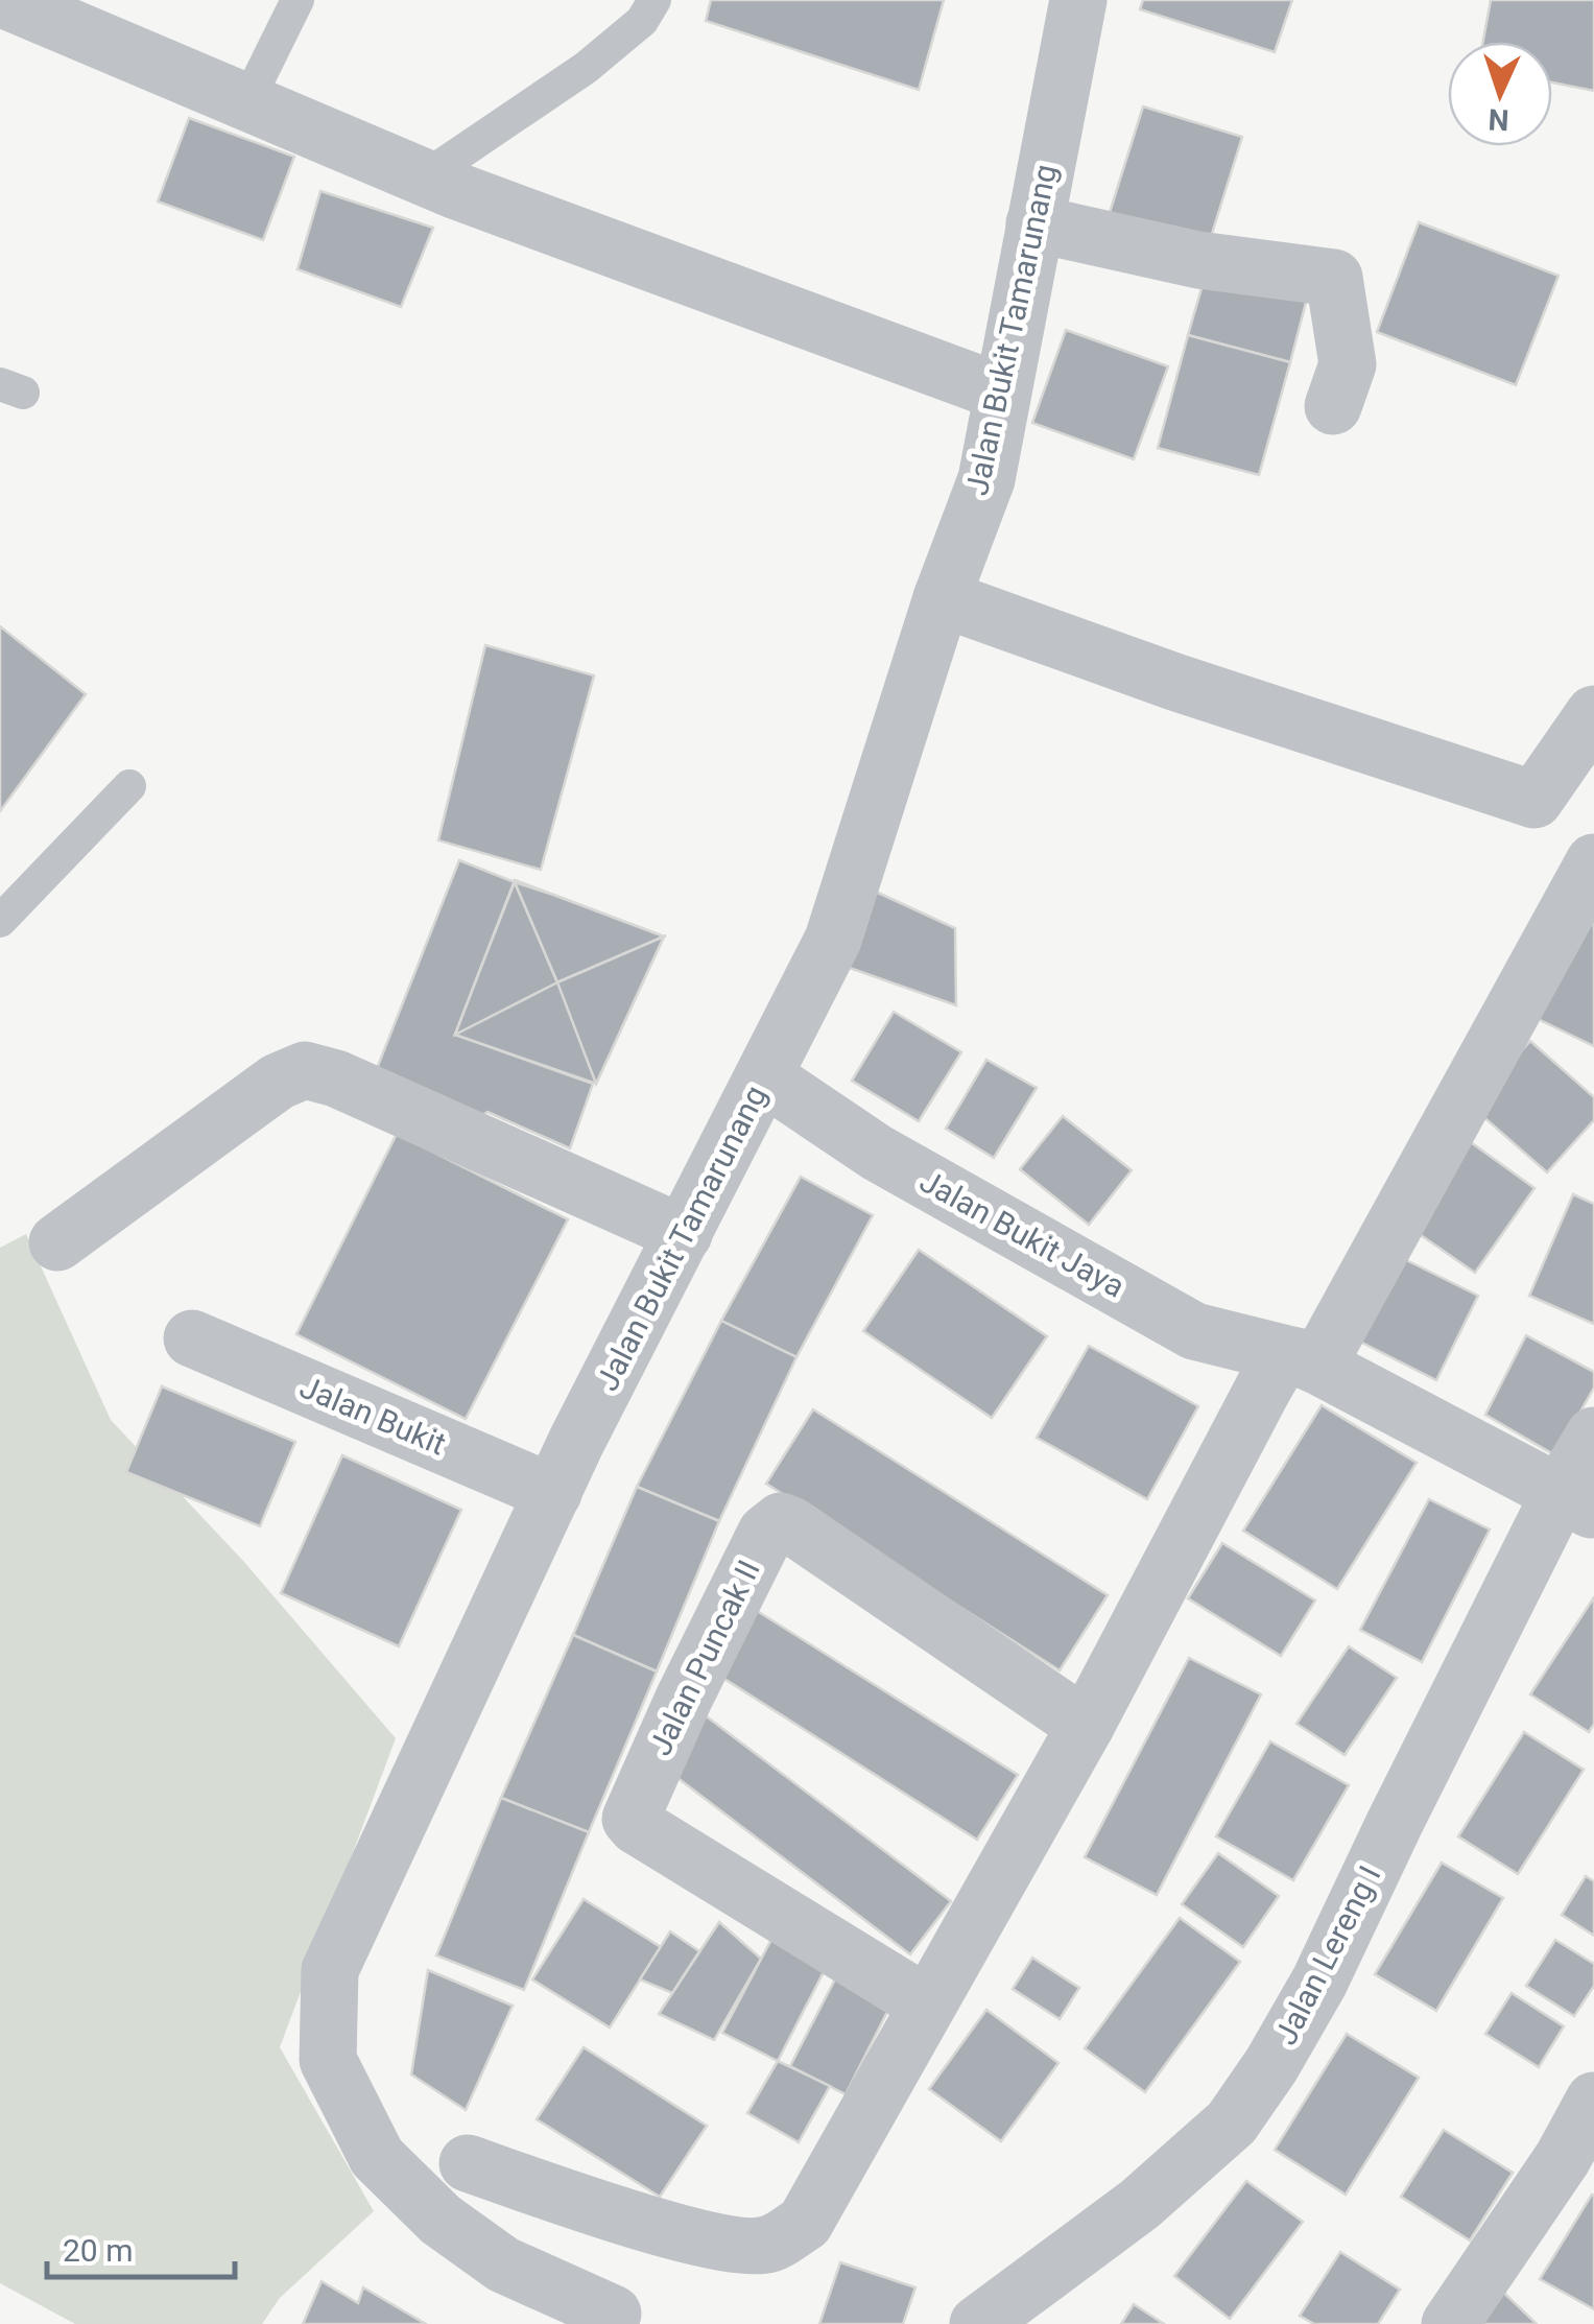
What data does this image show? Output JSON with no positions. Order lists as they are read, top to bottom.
{
  "streets": {
    "street": [
      "Jalan Bukit Tamarunang",
      "Jalan Bukit Jaya",
      "Jalan Bukit",
      "Jalan Puncak II",
      "Jalan Lereng I"
    ]
  },
  "crossings": [
    ["Jalan Bukit Tamarunang", "Jalan Bukit Jaya"],
    ["Jalan Bukit Tamarunang", "Jalan Bukit"],
    ["Jalan Bukit Jaya", "Jalan Lereng I"]
  ],
  "scale_bar": "20 m",
  "north": "bottom"
}
